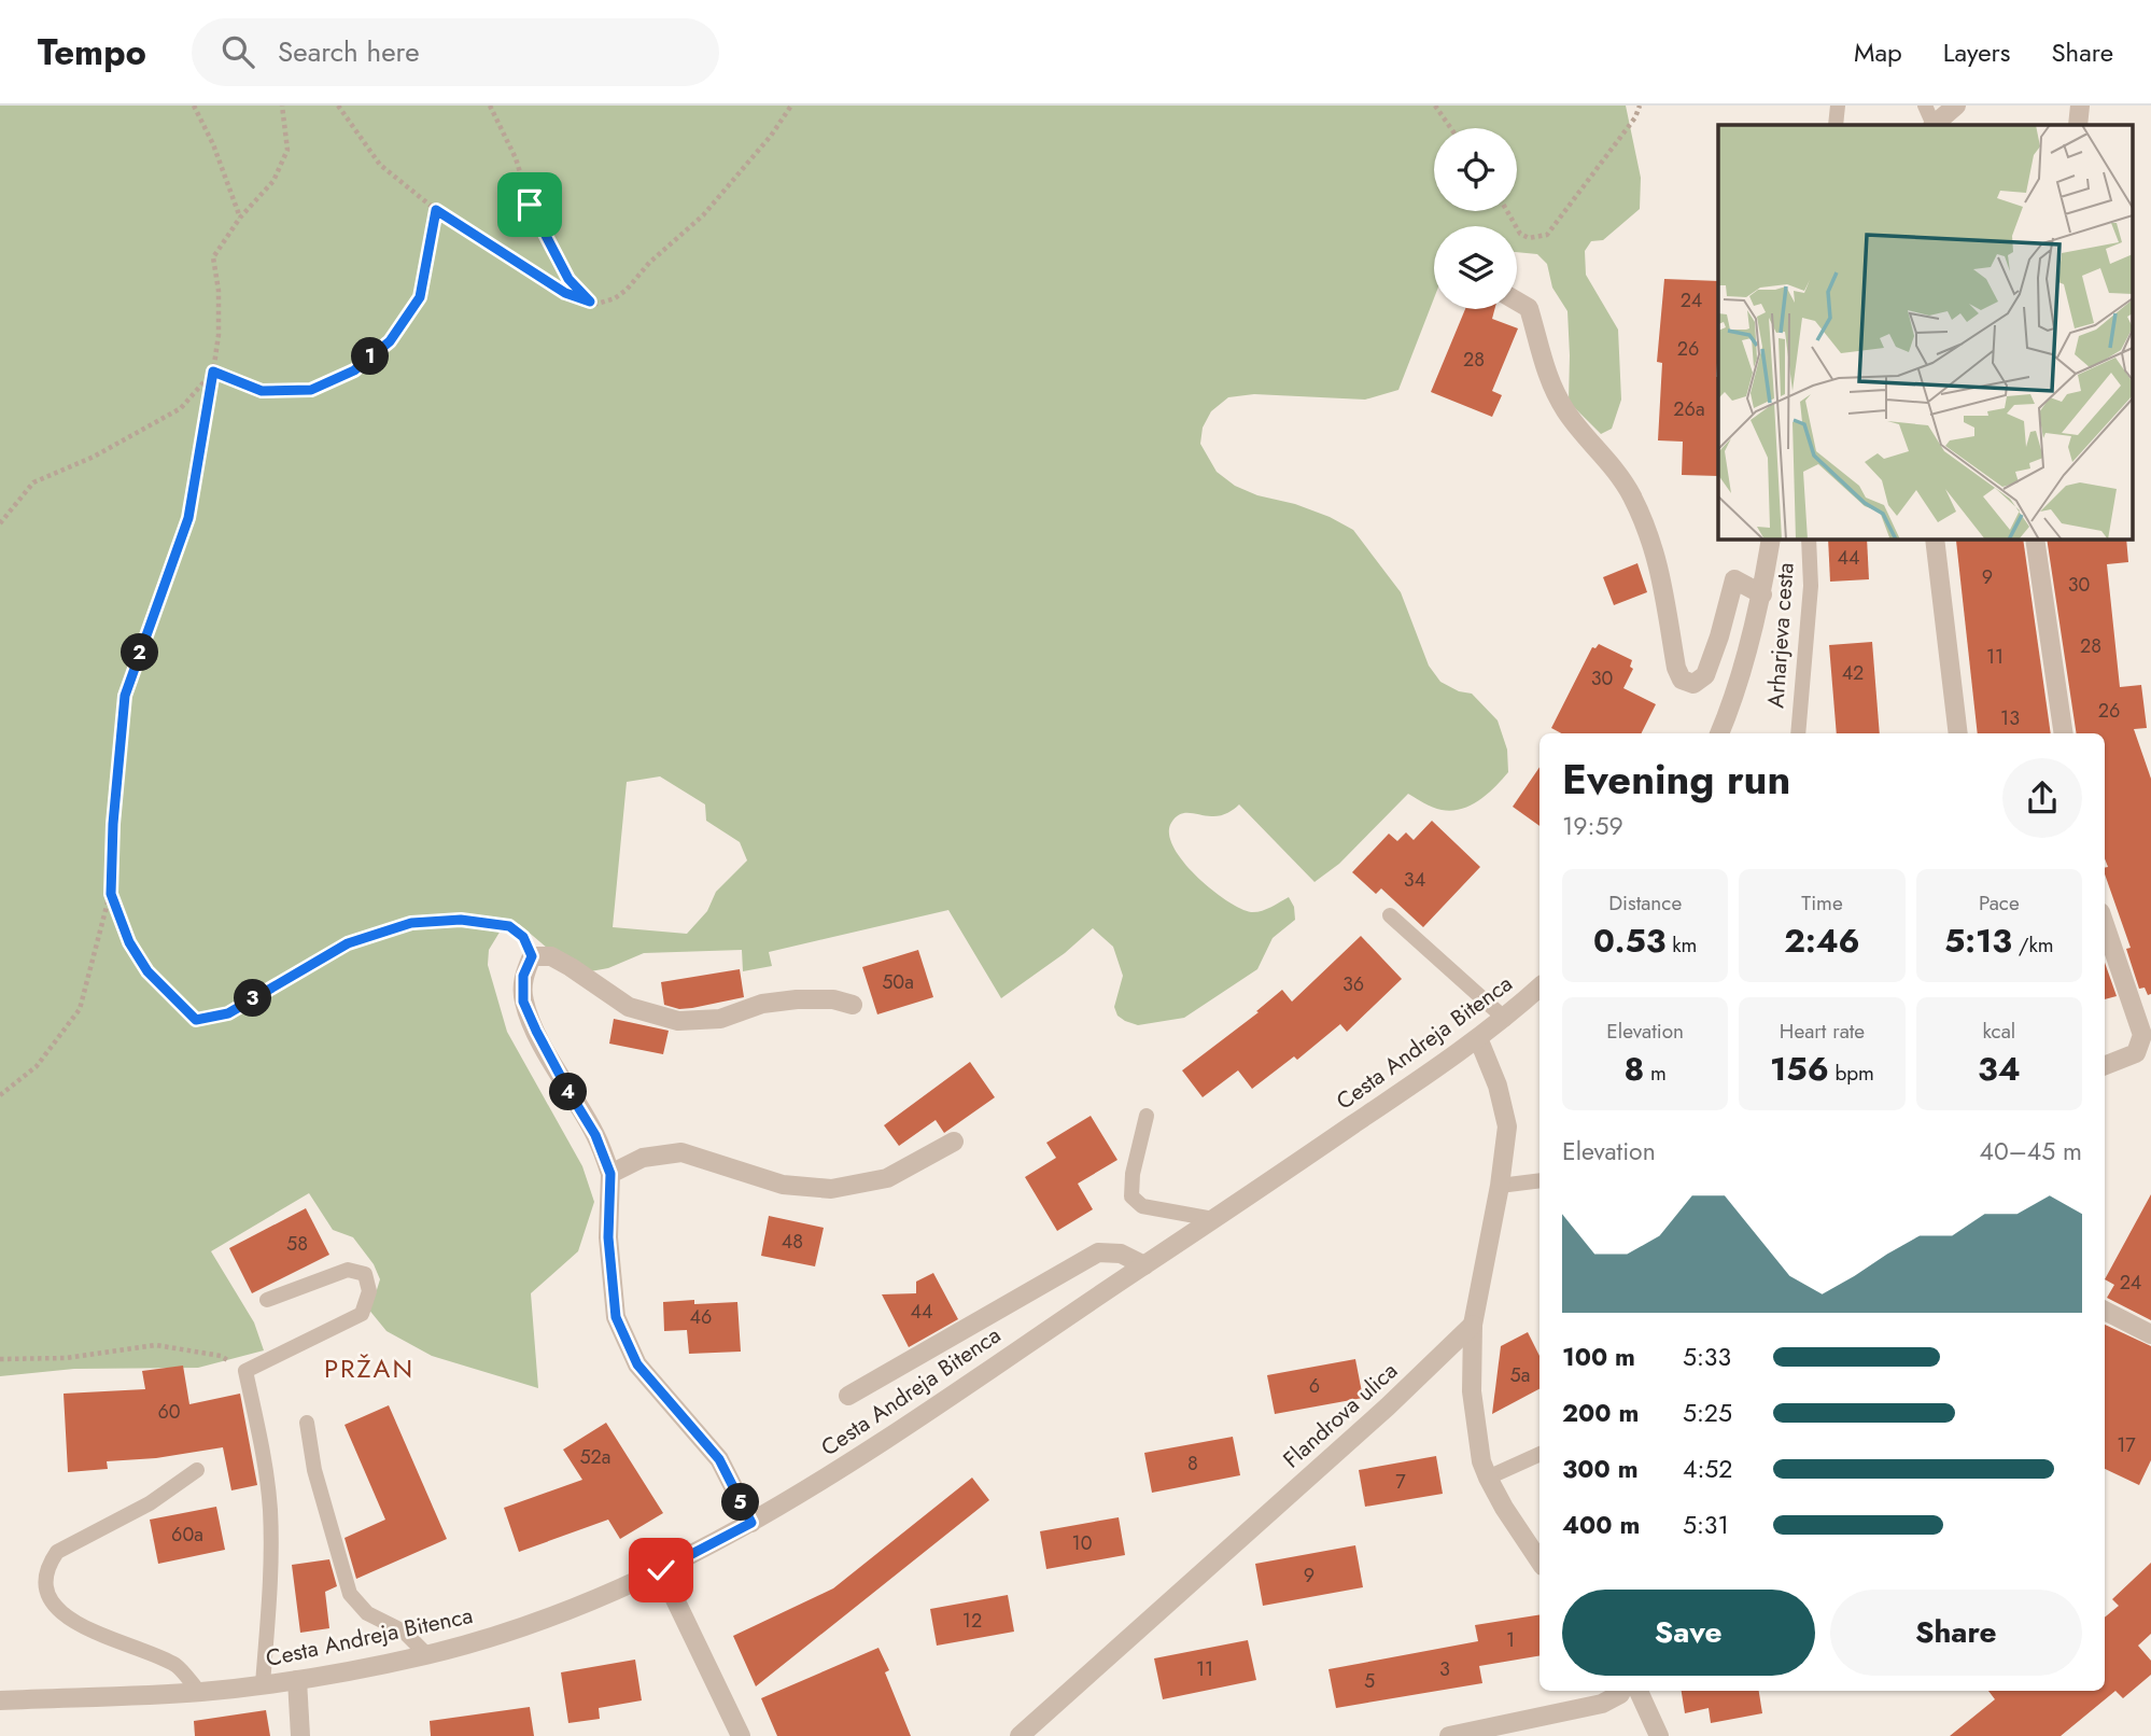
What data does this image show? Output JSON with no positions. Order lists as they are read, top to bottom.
{
  "streets": {
    "street": ["Cesta Andreja Bitenca", "Flandrova ulica"],
    "lane": ["Arharjeva cesta"]
  },
  "districts": ["PRŽAN"],
  "house_numbers": [
    "24",
    "26",
    "28",
    "26a",
    "44",
    "9",
    "30",
    "28",
    "11",
    "42",
    "30",
    "26",
    "13",
    "34",
    "50a",
    "36",
    "48",
    "58",
    "24",
    "44",
    "46",
    "5a",
    "6",
    "60",
    "17",
    "52a",
    "8",
    "7",
    "60a",
    "10",
    "9",
    "12",
    "1",
    "11",
    "3",
    "5"
  ],
  "page": {
    "header": "Tempo",
    "search": "Search here",
    "nav": ["Map", "Layers", "Share"],
    "pins": [
      "1",
      "2",
      "3",
      "4",
      "5"
    ],
    "heading": ["Evening run", "19:59"],
    "stats": [
      ["Distance", "0.53 km"],
      ["Time", "2:46"],
      ["Pace", "5:13 /km"],
      ["Elevation", "8 m"],
      ["Heart rate", "156 bpm"],
      ["kcal", "34"]
    ],
    "chart": ["Elevation", "40–45 m"],
    "list": [
      {
        "name": "100 m",
        "note": "5:33"
      },
      {
        "name": "200 m",
        "note": "5:25"
      },
      {
        "name": "300 m",
        "note": "4:52"
      },
      {
        "name": "400 m",
        "note": "5:31"
      }
    ],
    "buttons": ["Save", "Share"]
  }
}
